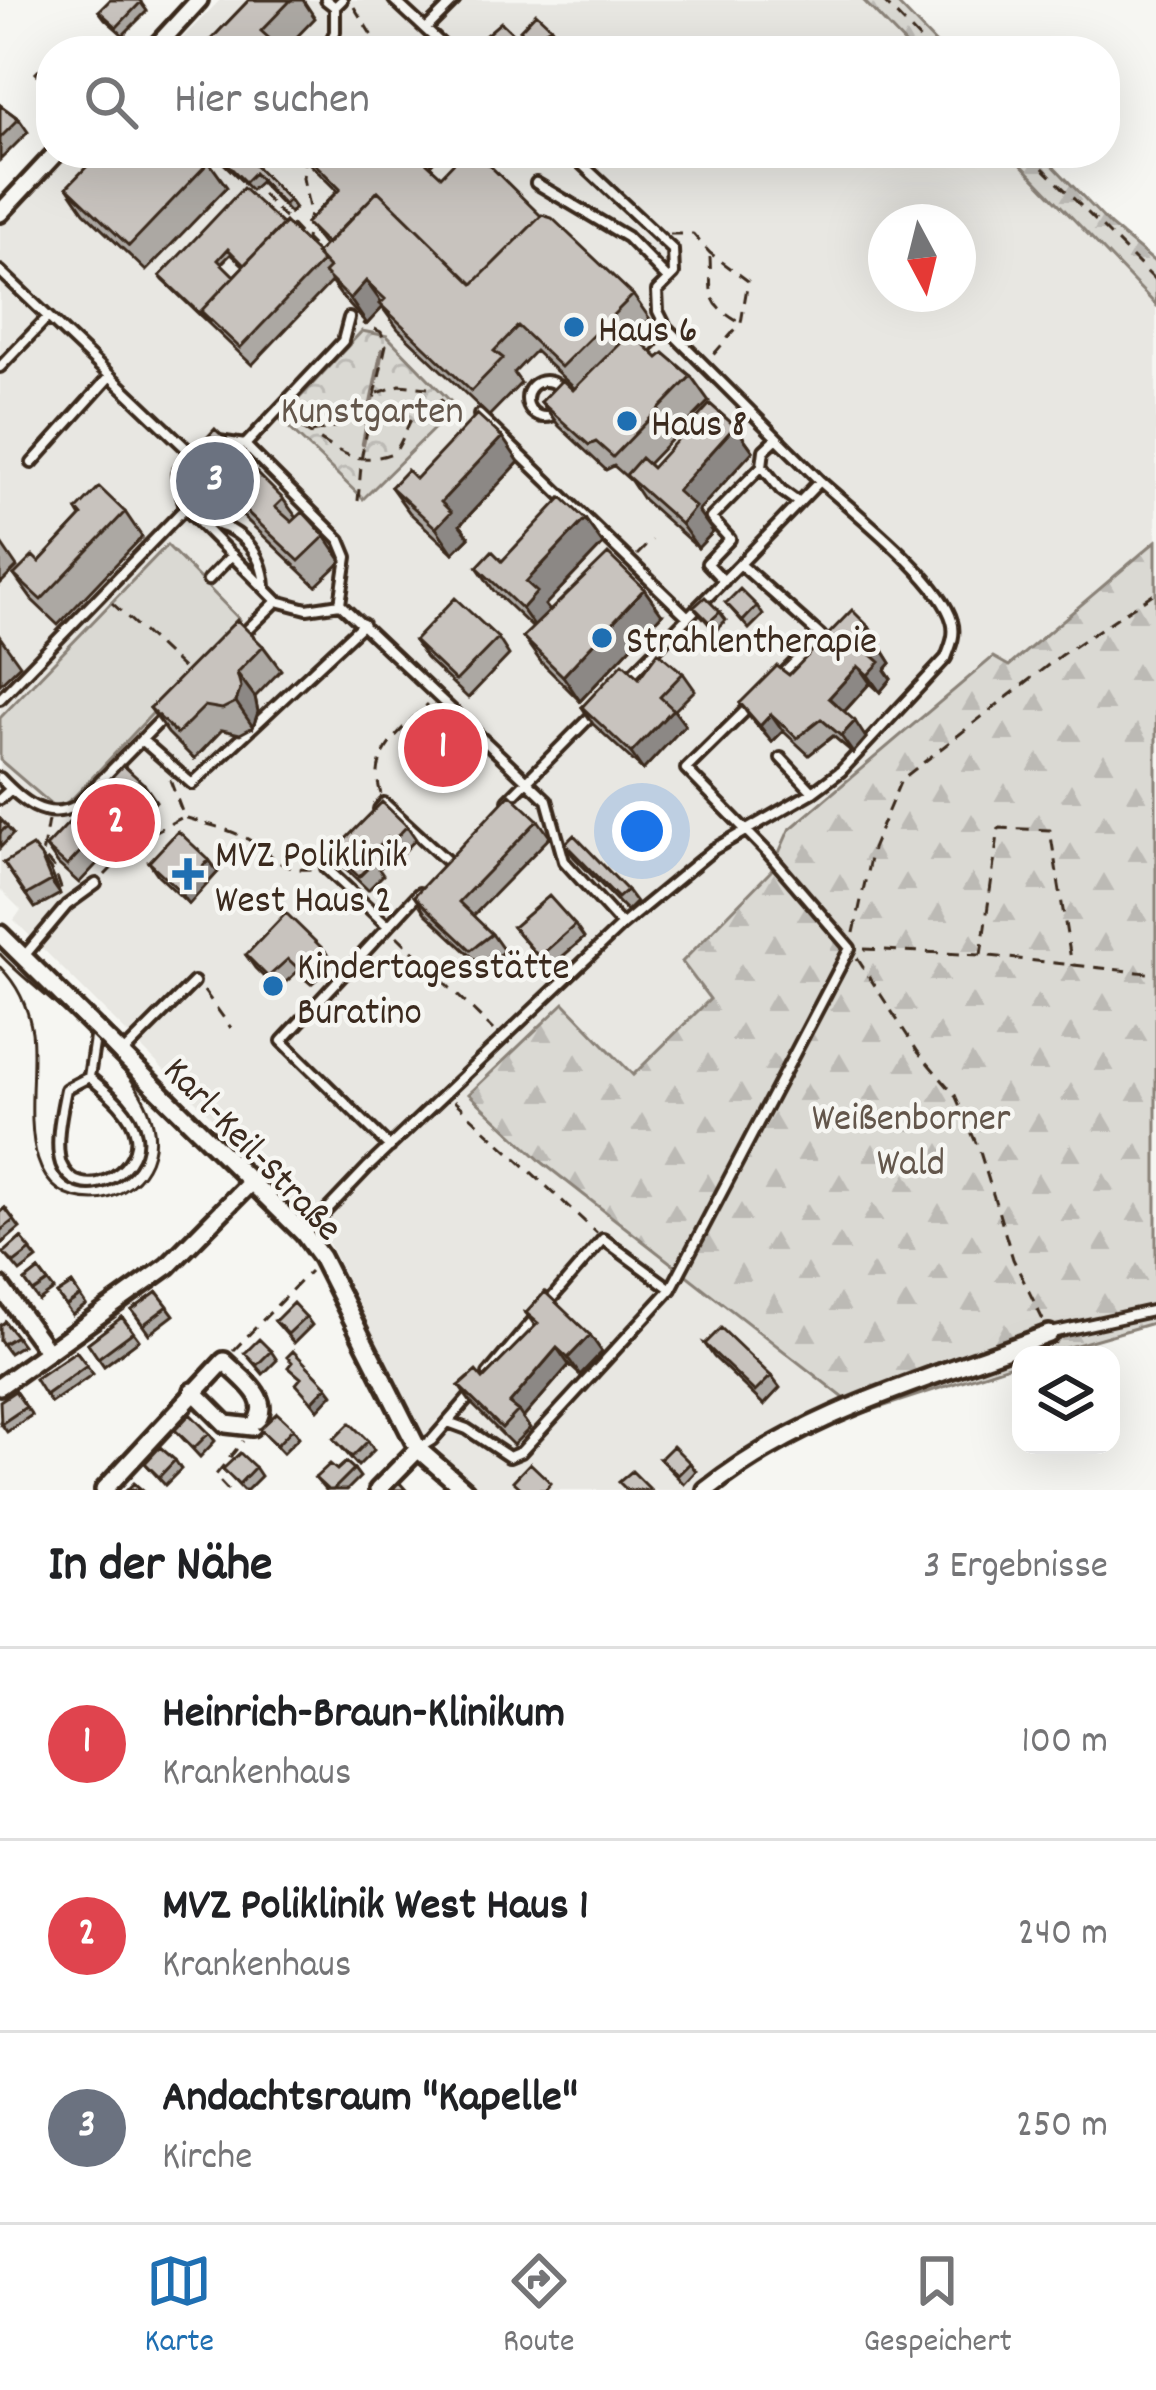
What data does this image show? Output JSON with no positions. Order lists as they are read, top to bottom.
{
  "streets": {
    "street": ["Karl-Keil-Straße"]
  },
  "parks": ["Kunstgarten", "Weißenborner Wald"],
  "places": {
    "other": [
      "Haus 6",
      "Haus 8",
      "Strahlentherapie",
      "Kindertagesstätte Buratino"
    ],
    "health": ["MVZ Poliklinik West Haus 2"]
  },
  "north": "bottom",
  "page": {
    "search": "Hier suchen",
    "pins": ["3", "1", "2"],
    "heading": ["In der Nähe", "3 Ergebnisse"],
    "list": [
      {
        "mark": "1",
        "name": "Heinrich-Braun-Klinikum",
        "note": "Krankenhaus",
        "value": "100 m"
      },
      {
        "mark": "2",
        "name": "MVZ Poliklinik West Haus 1",
        "note": "Krankenhaus",
        "value": "240 m"
      },
      {
        "mark": "3",
        "name": "Andachtsraum \"Kapelle\"",
        "note": "Kirche",
        "value": "250 m"
      }
    ],
    "nav": ["Karte", "Route", "Gespeichert"]
  }
}
